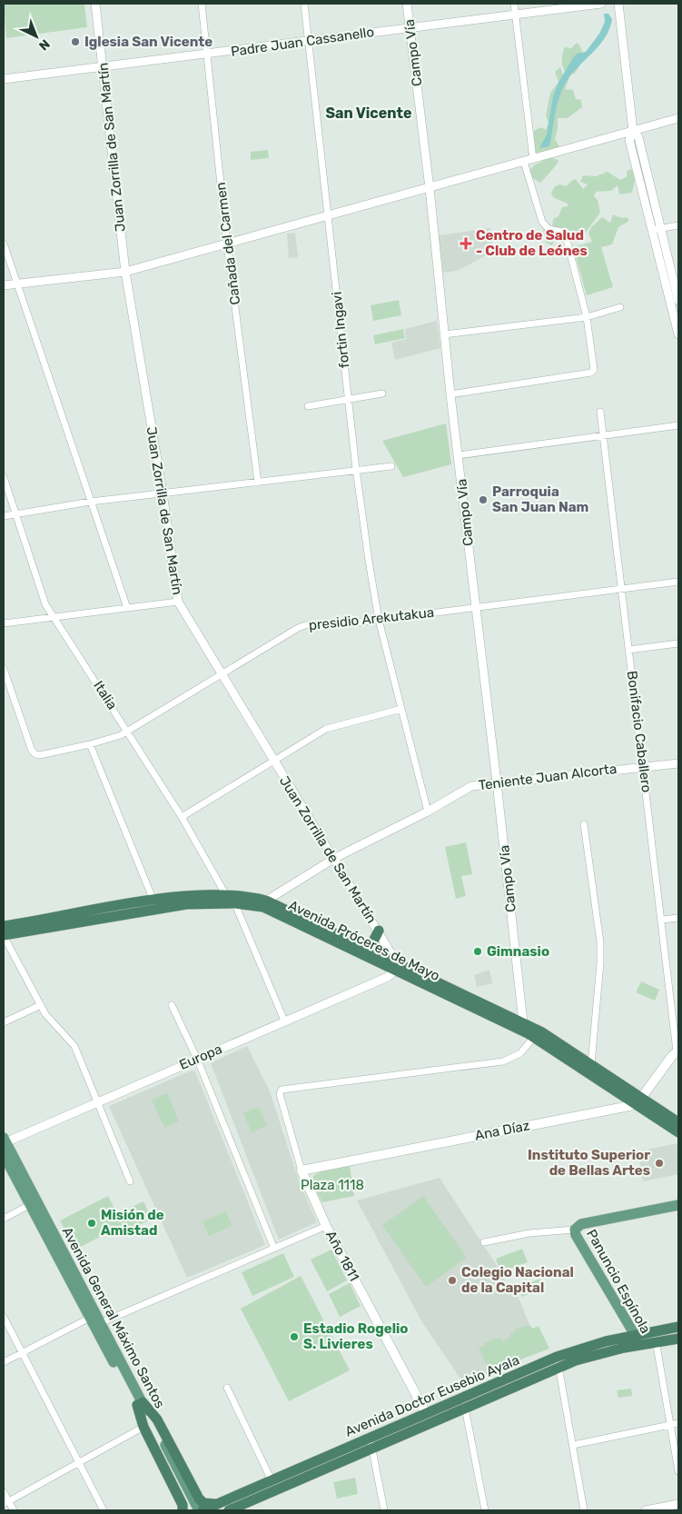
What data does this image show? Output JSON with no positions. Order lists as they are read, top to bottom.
{
  "streets": {
    "highway": ["Avenida Próceres de Mayo", "Avenida Doctor Eusebio Ayala"],
    "main road": [
      "Ana Díaz",
      "Año 1811",
      "Panuncio Espínola",
      "Avenida General Máximo Santos"
    ],
    "street": [
      "Padre Juan Cassanello",
      "Campo Vía",
      "Juan Zorrilla de San Martín",
      "Cañada del Carmen",
      "fortin Ingavi",
      "presidio Arekutakua",
      "Italia",
      "Bonifacio Caballero",
      "Teniente Juan Alcorta",
      "Europa"
    ]
  },
  "crossings": [
    ["Padre Juan Cassanello", "Campo Vía"],
    ["Padre Juan Cassanello", "Juan Zorrilla de San Martín"],
    ["Padre Juan Cassanello", "Cañada del Carmen"],
    ["Padre Juan Cassanello", "fortin Ingavi"],
    ["Campo Vía", "presidio Arekutakua"],
    ["Campo Vía", "Teniente Juan Alcorta"],
    ["Campo Vía", "Avenida Próceres de Mayo"],
    ["Juan Zorrilla de San Martín", "presidio Arekutakua"],
    ["Juan Zorrilla de San Martín", "Teniente Juan Alcorta"],
    ["Juan Zorrilla de San Martín", "Avenida Próceres de Mayo"],
    ["Juan Zorrilla de San Martín", "Europa"],
    ["fortin Ingavi", "presidio Arekutakua"],
    ["fortin Ingavi", "Teniente Juan Alcorta"],
    ["presidio Arekutakua", "Italia"],
    ["presidio Arekutakua", "Bonifacio Caballero"],
    ["Italia", "Avenida Próceres de Mayo"],
    ["Italia", "Europa"],
    ["Bonifacio Caballero", "Teniente Juan Alcorta"],
    ["Teniente Juan Alcorta", "Avenida Próceres de Mayo"],
    ["Avenida Próceres de Mayo", "Europa"],
    ["Avenida Próceres de Mayo", "Ana Díaz"],
    ["Avenida Próceres de Mayo", "Año 1811"],
    ["Europa", "Avenida General Máximo Santos"],
    ["Ana Díaz", "Año 1811"],
    ["Año 1811", "Avenida Doctor Eusebio Ayala"],
    ["Panuncio Espínola", "Avenida Doctor Eusebio Ayala"]
  ],
  "districts": ["San Vicente"],
  "parks": ["Plaza 1118"],
  "places": {
    "other": [
      "Iglesia San Vicente",
      "Parroquia San Juan Nam",
      "Gimnasio",
      "Instituto Superior de Bellas Artes",
      "Misión de Amistad",
      "Colegio Nacional de la Capital",
      "Estadio Rogelio S. Livieres"
    ],
    "health": ["Centro de Salud - Club de Leónes"]
  },
  "north": "bottom right"
}
